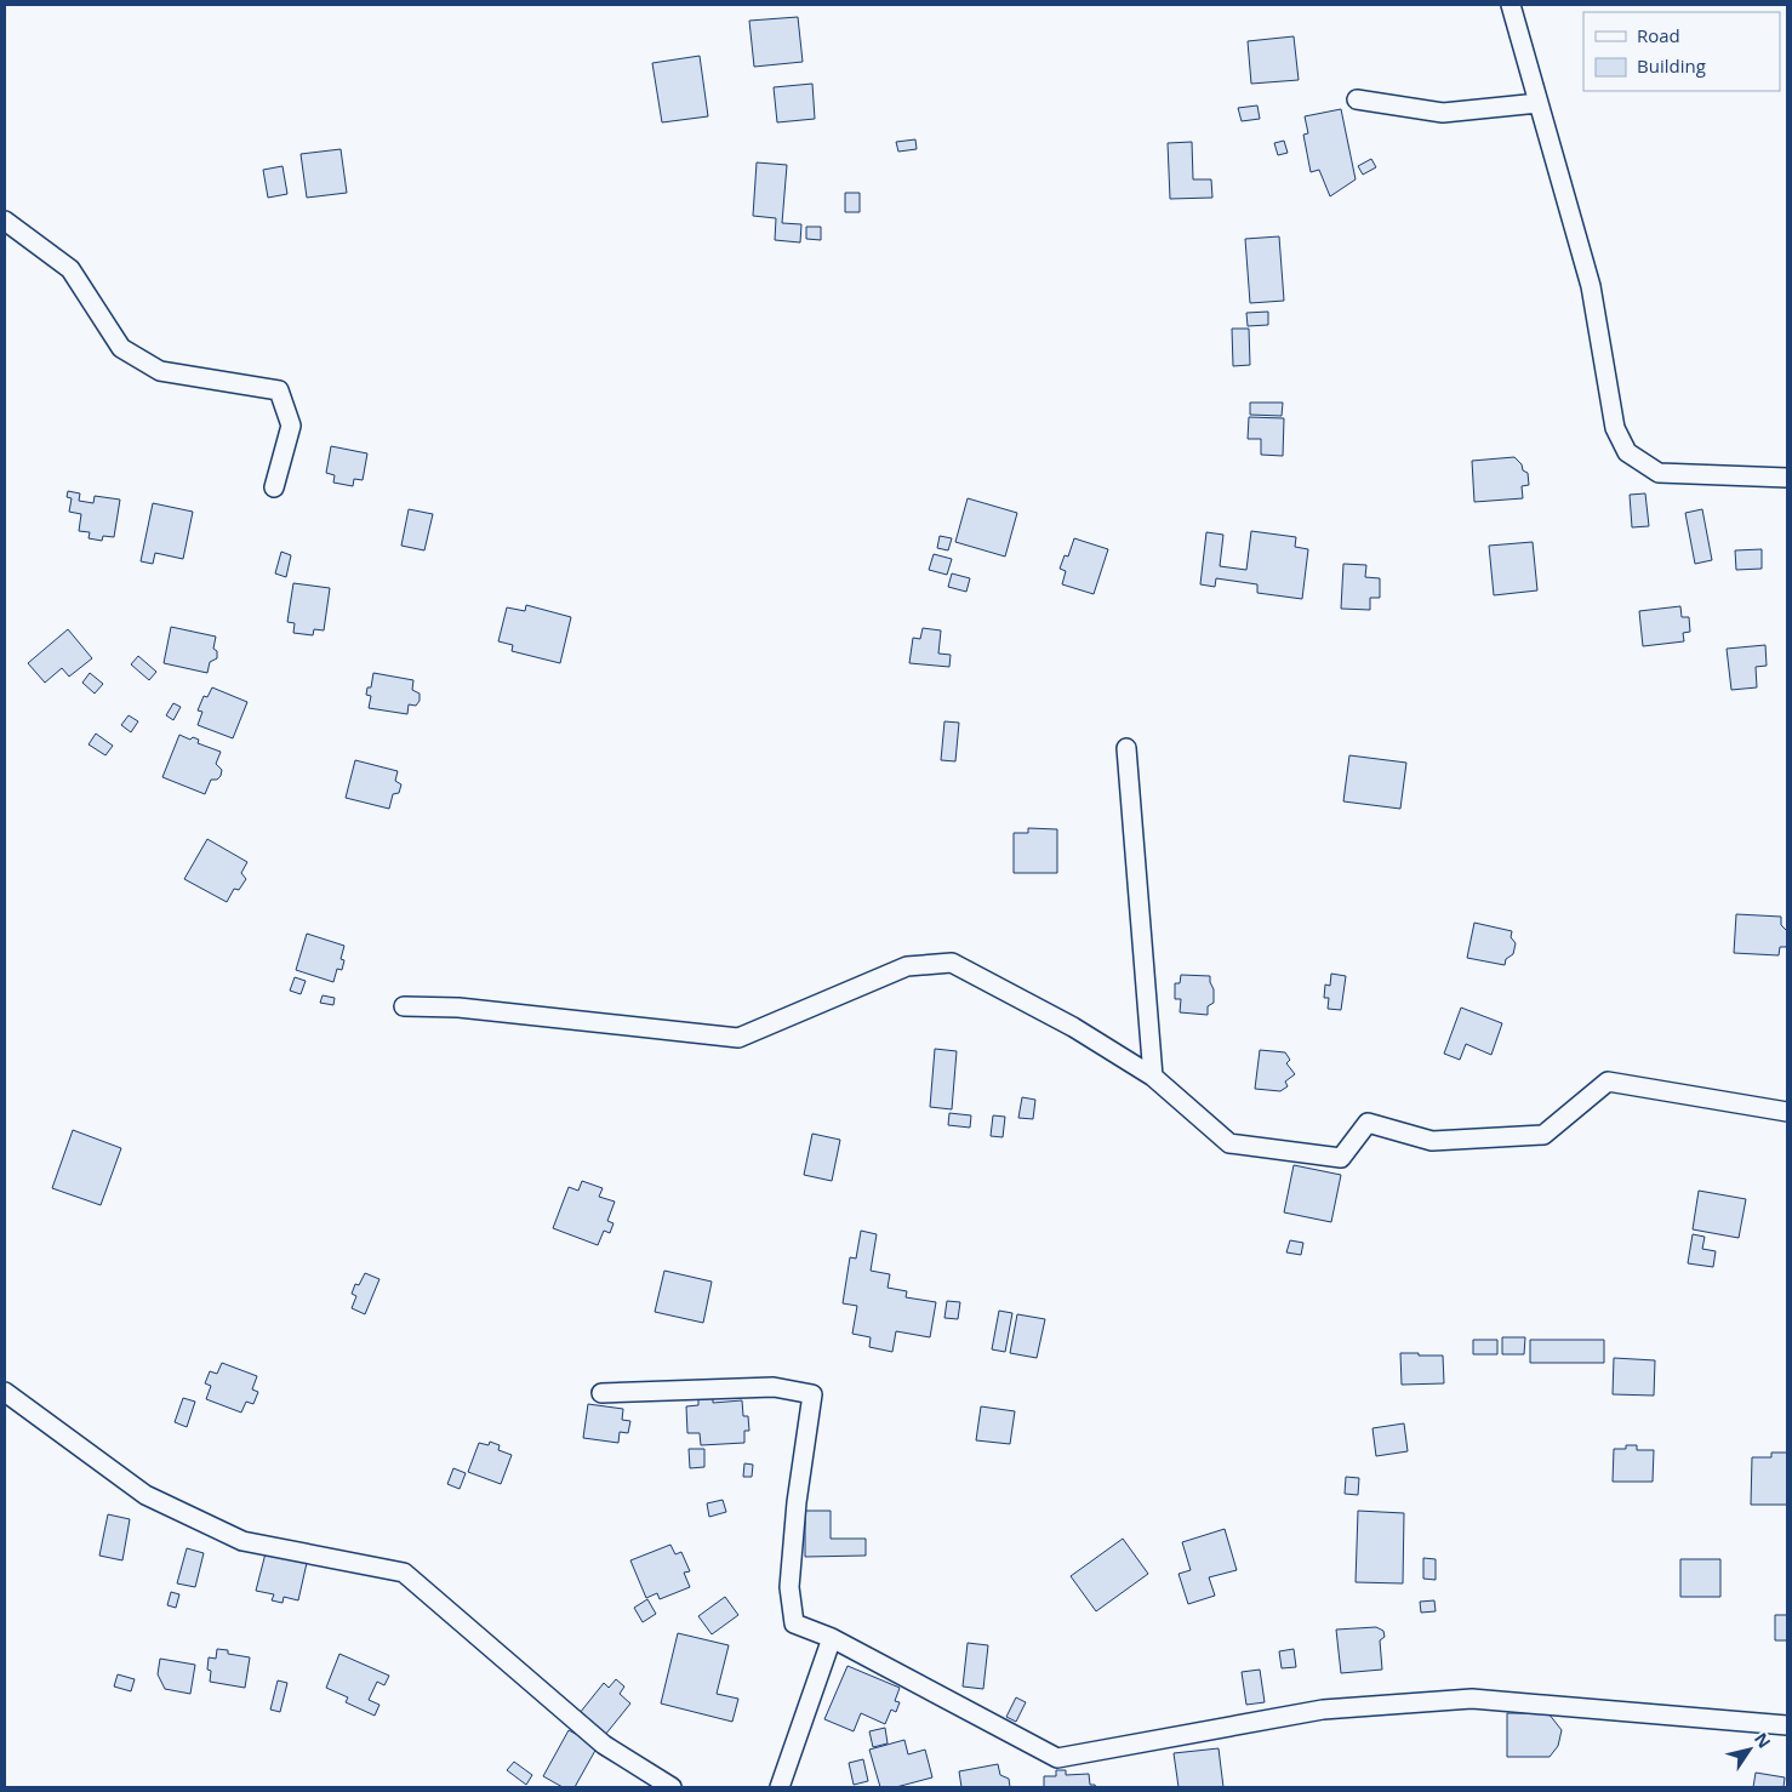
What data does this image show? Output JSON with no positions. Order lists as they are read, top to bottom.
{
  "legend": ["Road", "Building"],
  "north": "top right"
}
